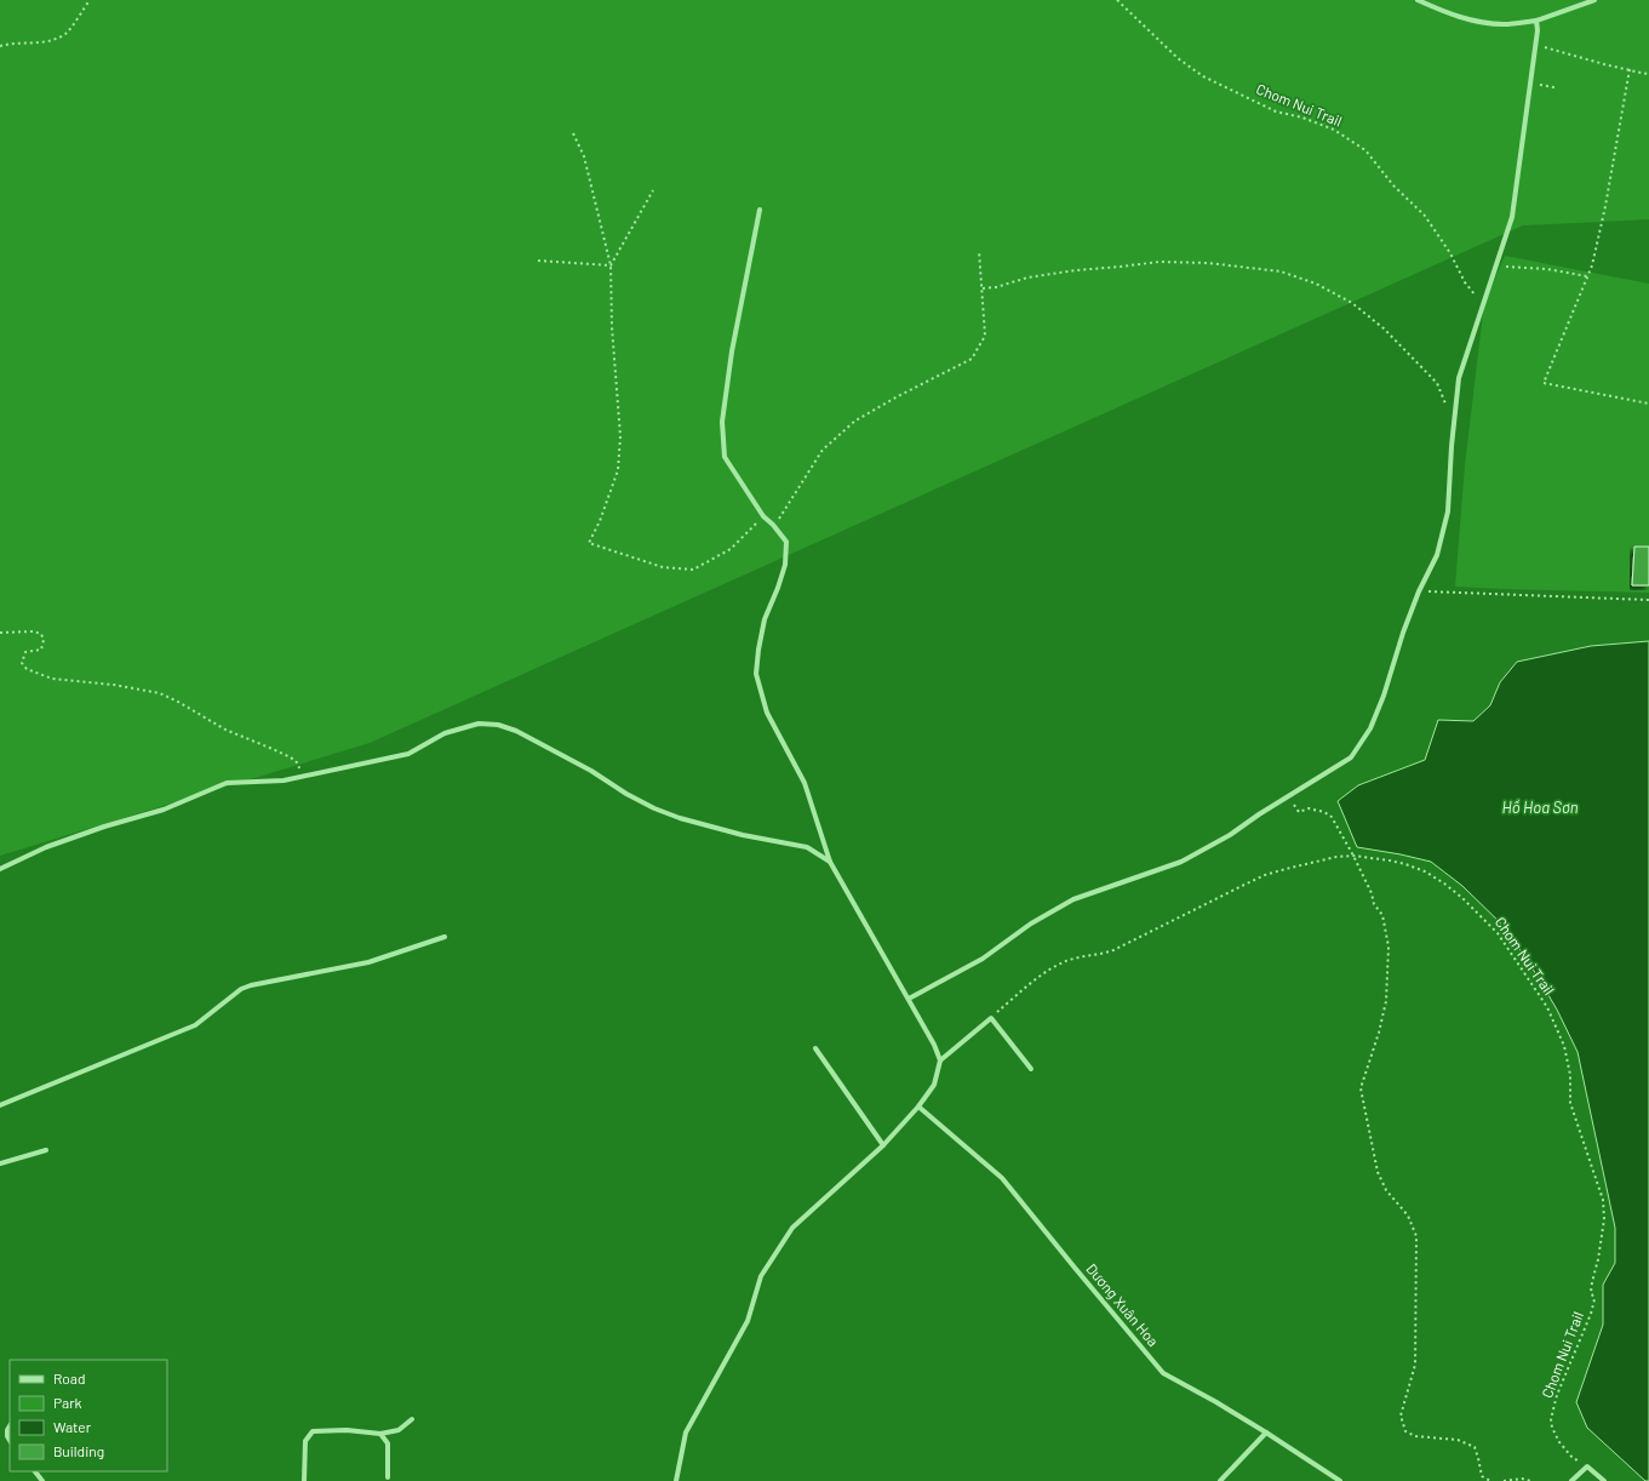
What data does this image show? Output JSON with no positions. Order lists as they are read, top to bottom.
{
  "streets": {
    "street": ["Dương Xuân Hoa"],
    "path": ["Chom Nui Trail"]
  },
  "water": ["Hồ Hoa Sơn"],
  "legend": [
    "Road",
    "Park",
    "Water",
    "Building"
  ]
}
